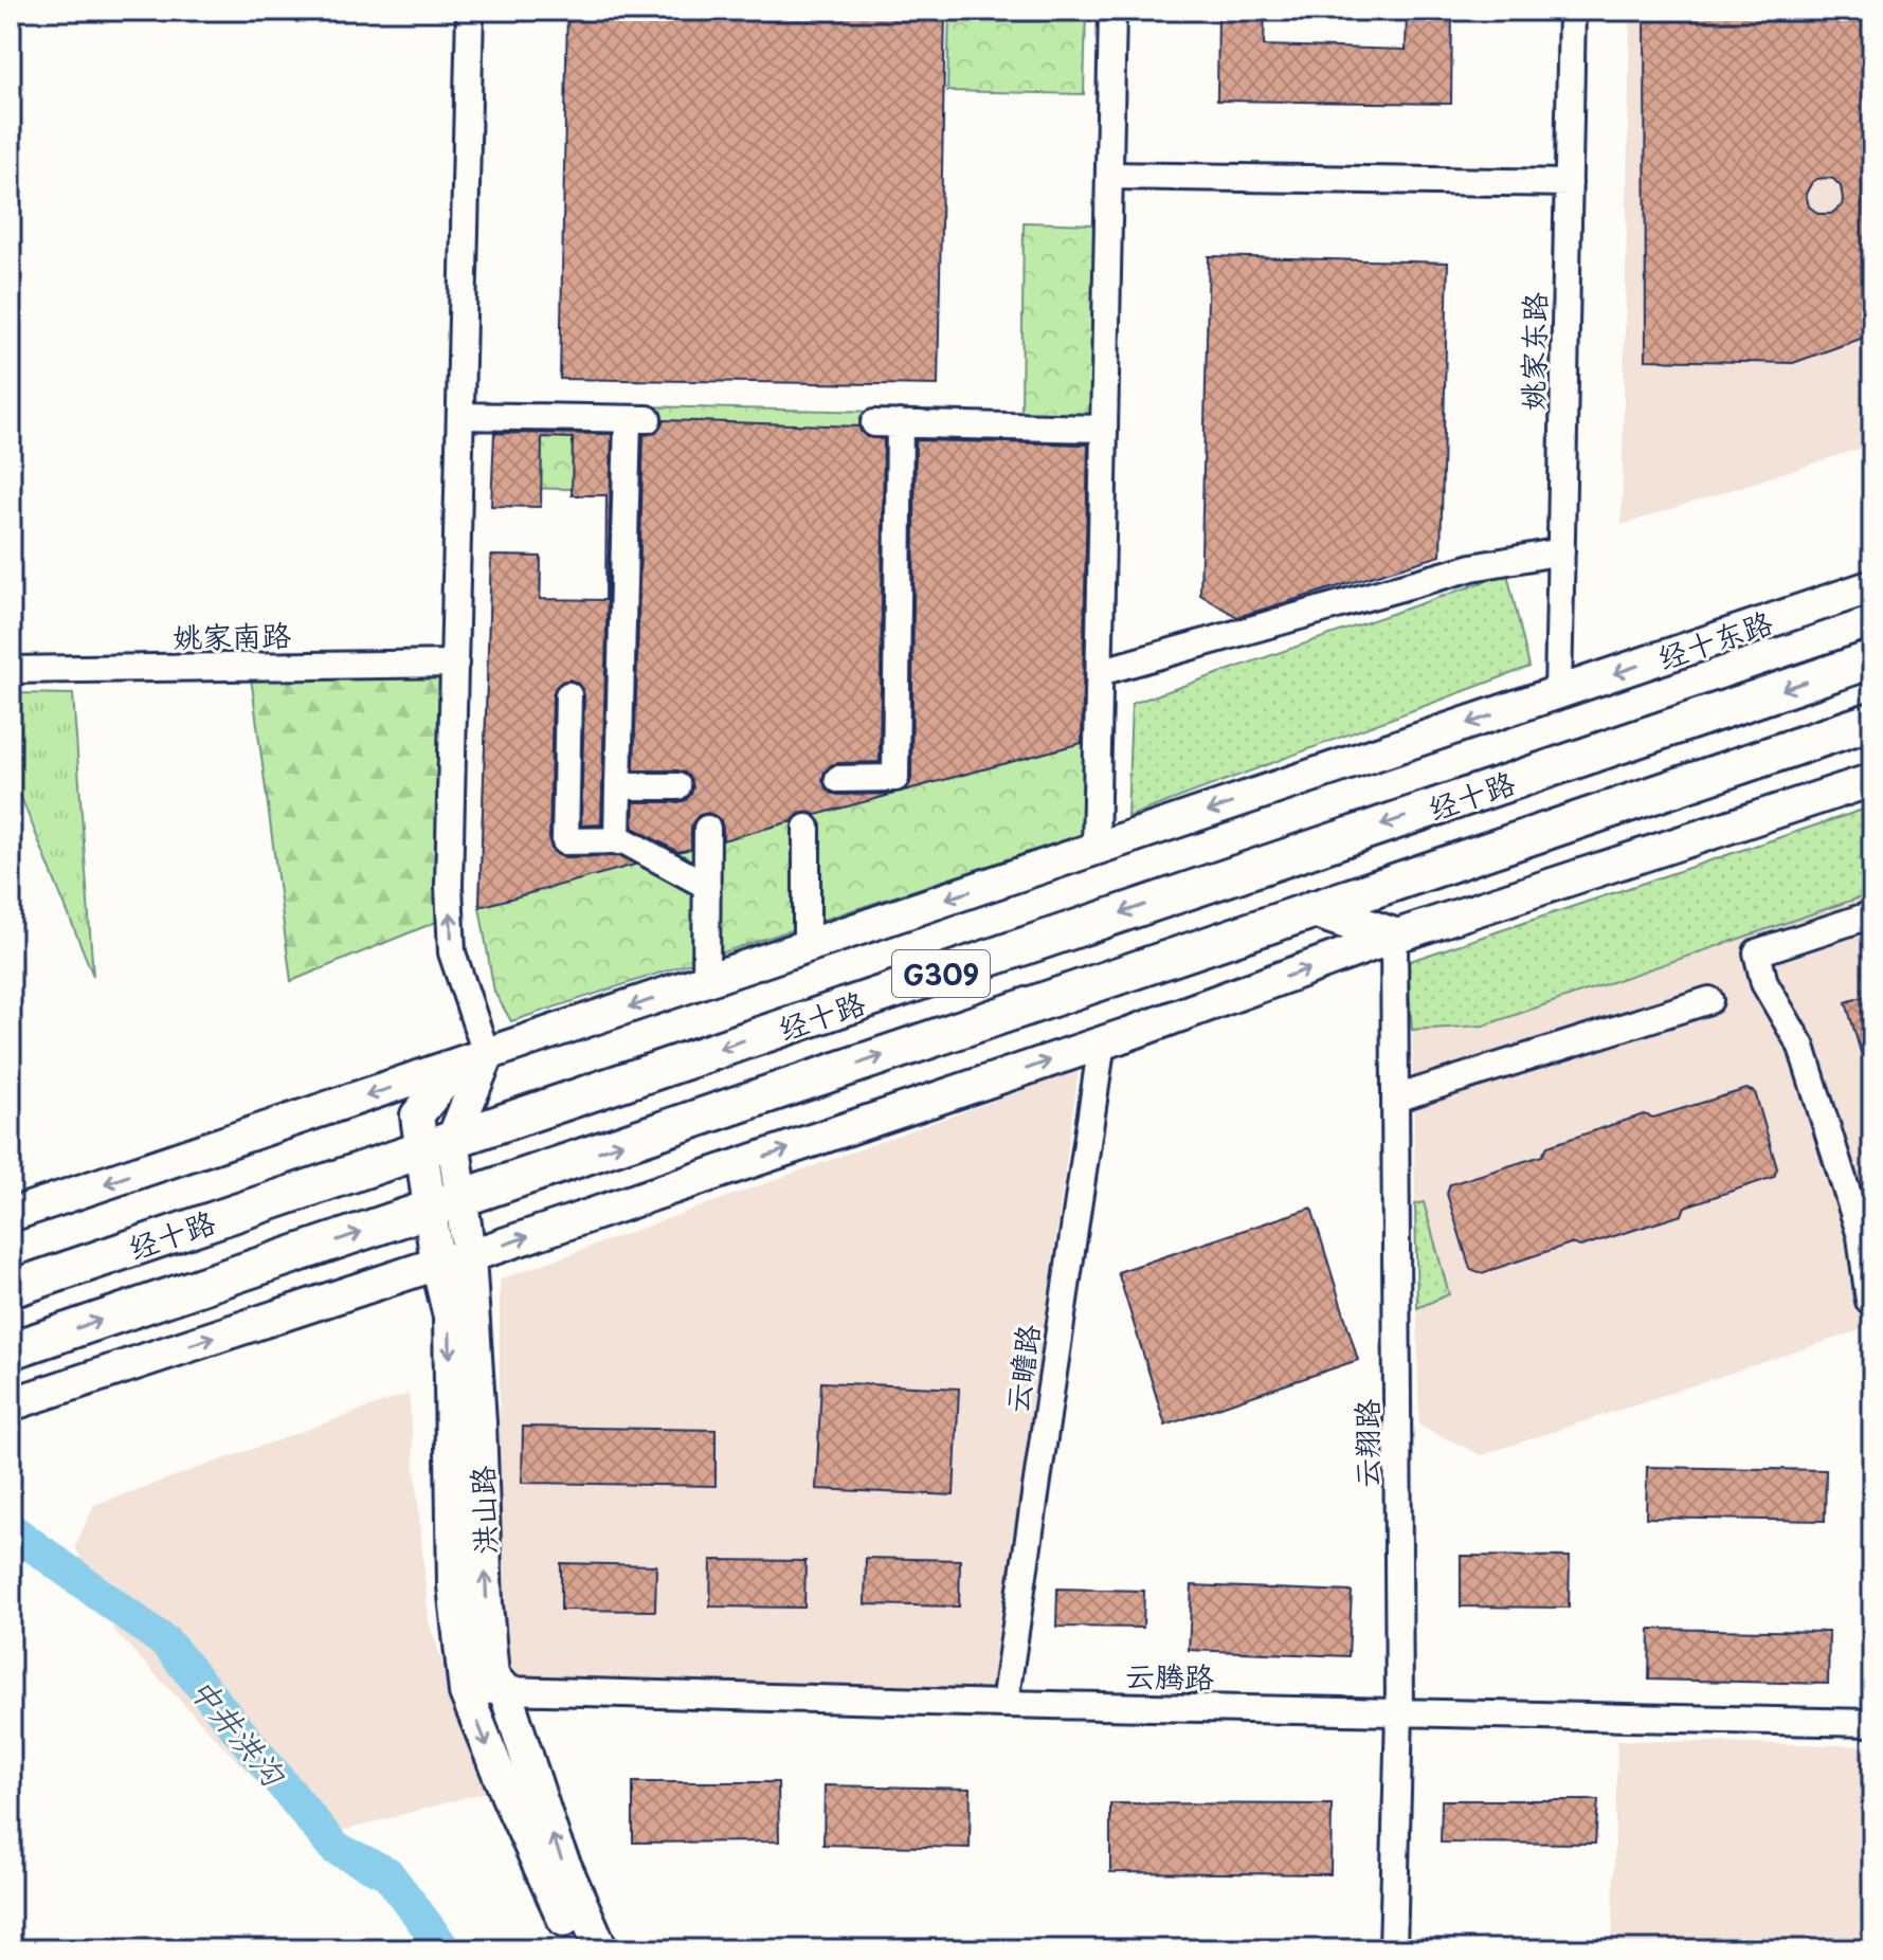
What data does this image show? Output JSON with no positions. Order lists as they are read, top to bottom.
{
  "streets": {
    "highway": ["经十路", "G309"],
    "main road": ["经十东路", "洪山路"],
    "street": [
      "姚家东路",
      "姚家南路",
      "云瞻路",
      "云翔路",
      "云腾路"
    ]
  },
  "crossings": [
    ["姚家东路", "经十东路"],
    ["经十路", "洪山路"],
    ["云瞻路", "云腾路"],
    ["云翔路", "云腾路"],
    ["洪山路", "云腾路"]
  ],
  "water": ["中井洪沟"]
}
